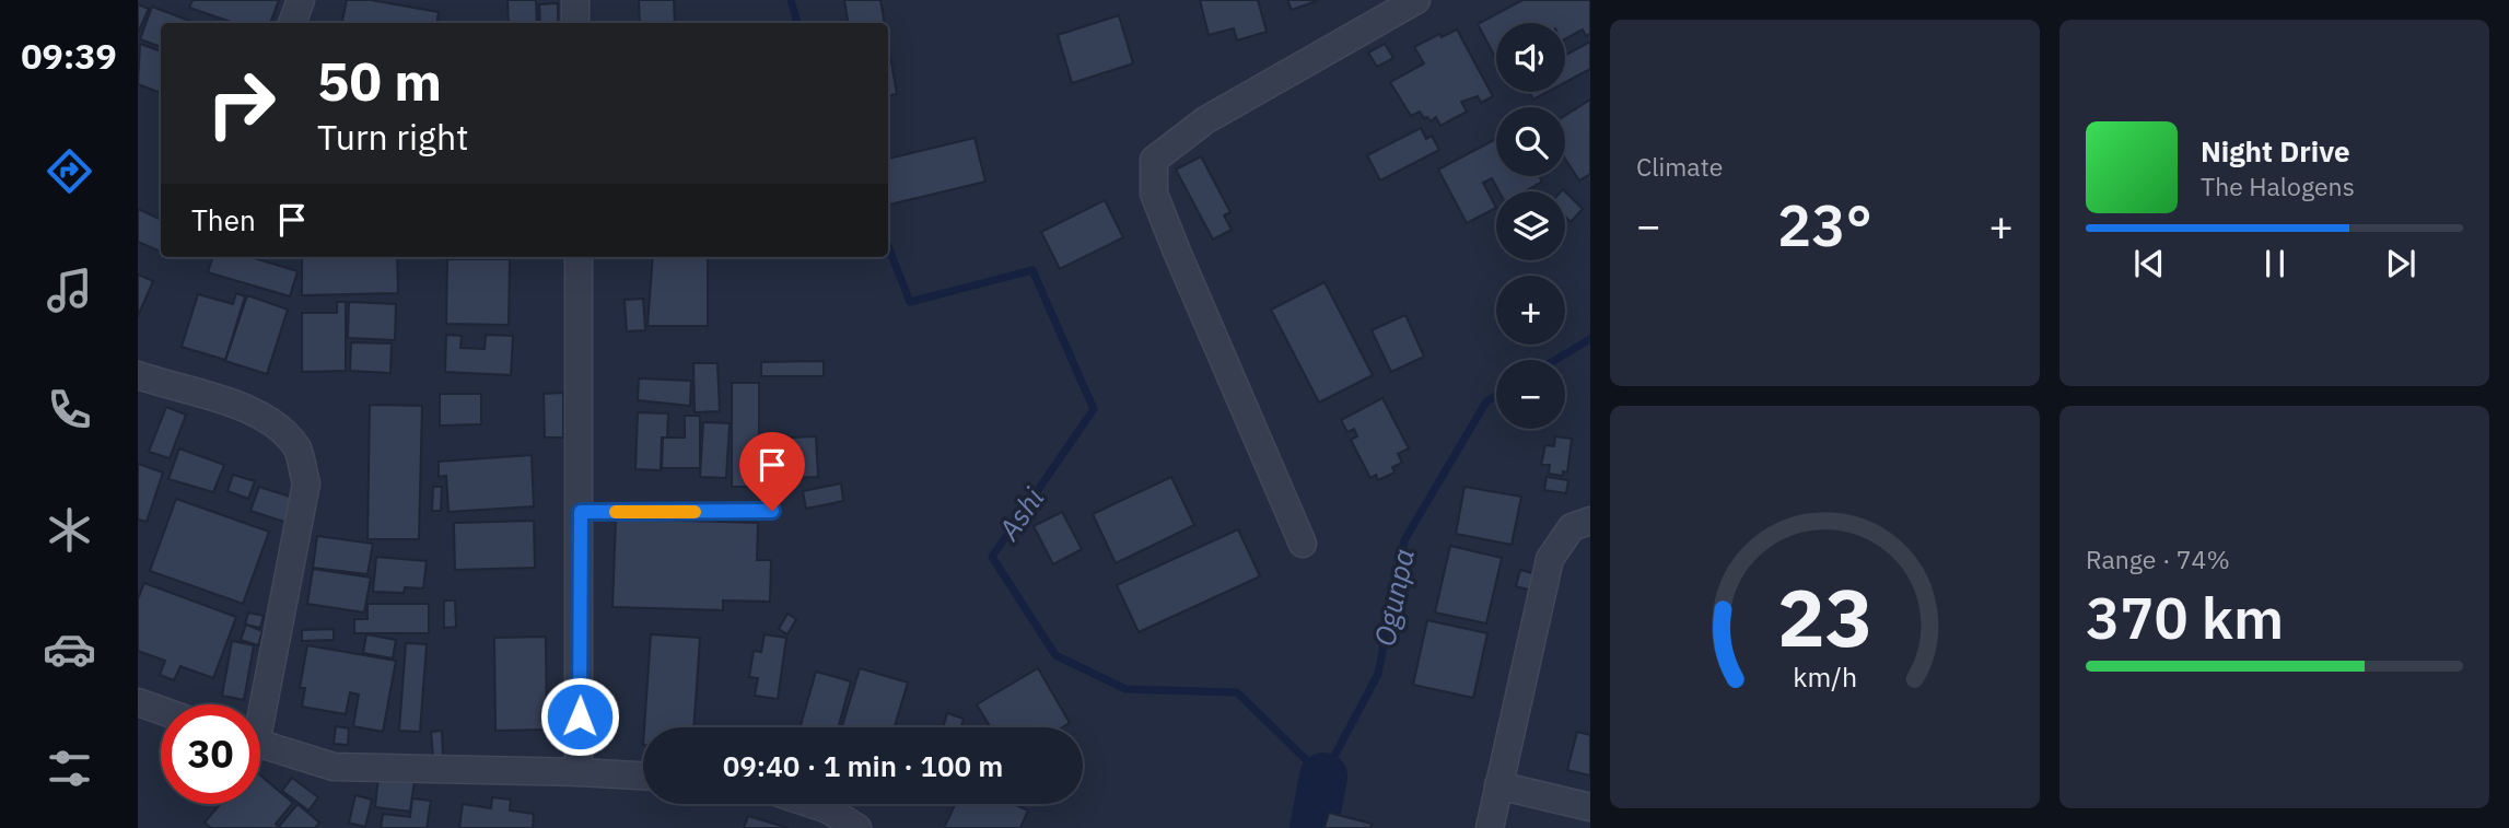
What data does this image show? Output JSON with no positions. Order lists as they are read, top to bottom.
{
  "water": ["Ashi", "Ogunpa"],
  "page": {
    "tabs": "09:39",
    "tile": [
      "Climate",
      ["Range · 74%", "370 km"]
    ],
    "map_buttons": ["+", "−"],
    "turn": ["50 m", "Turn right"],
    "song": ["Night Drive", "The Halogens"],
    "then": "Then",
    "heat": ["−", "23°", "+"],
    "limit": "30",
    "trip": "09:40 · 1 min · 100 m",
    "gauge": ["23", "km/h"]
  }
}
